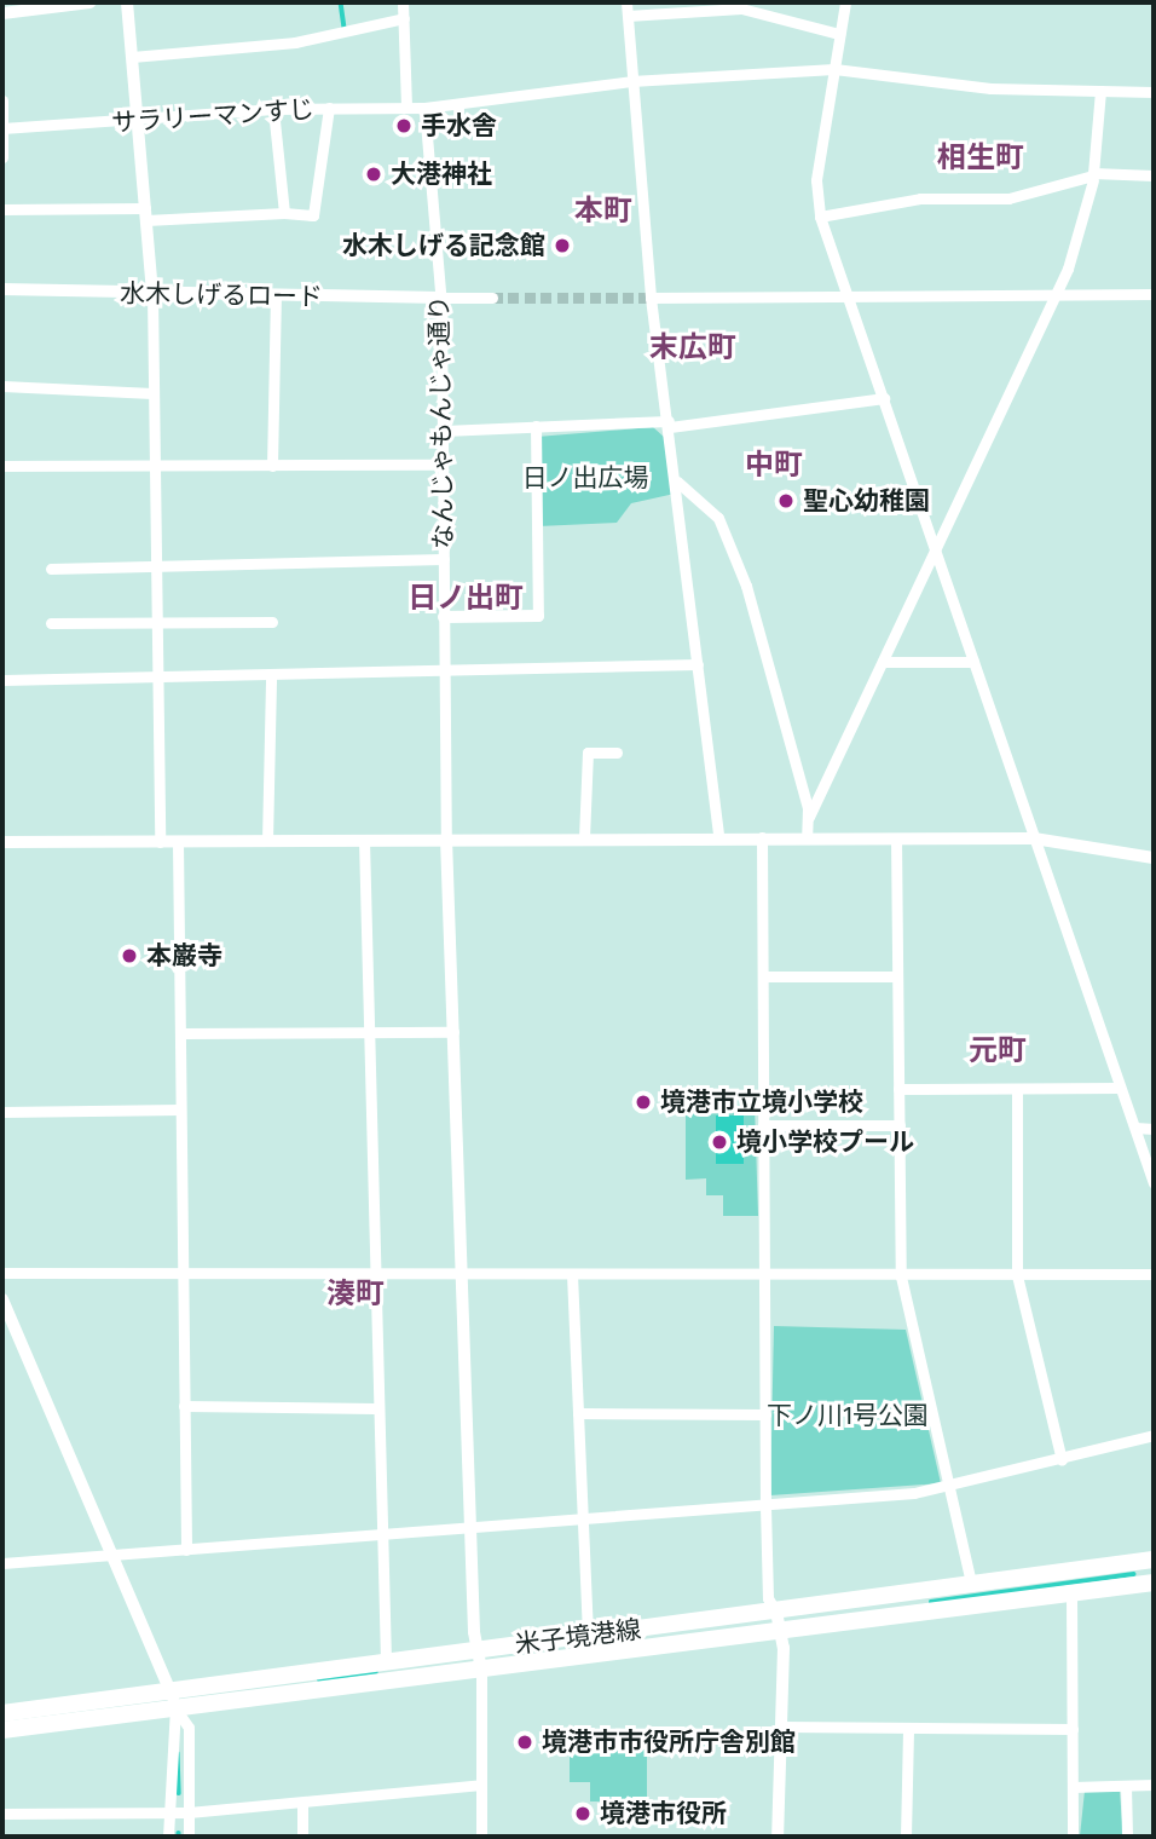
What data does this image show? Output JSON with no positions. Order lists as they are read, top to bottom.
{
  "streets": {
    "main road": ["米子境港線"],
    "street": ["サラリーマンすじ", "水木しげるロード", "なんじゃもんじゃ通り"]
  },
  "crossings": [
    ["サラリーマンすじ", "なんじゃもんじゃ通り"],
    ["水木しげるロード", "なんじゃもんじゃ通り"]
  ],
  "districts": [
    "相生町",
    "本町",
    "末広町",
    "中町",
    "日ノ出町",
    "元町",
    "湊町"
  ],
  "parks": ["日ノ出広場", "下ノ川1号公園"],
  "places": [
    "手水舎",
    "大港神社",
    "水木しげる記念館",
    "聖心幼稚園",
    "本巌寺",
    "境港市立境小学校",
    "境小学校プール",
    "境港市市役所庁舎別館",
    "境港市役所"
  ]
}
